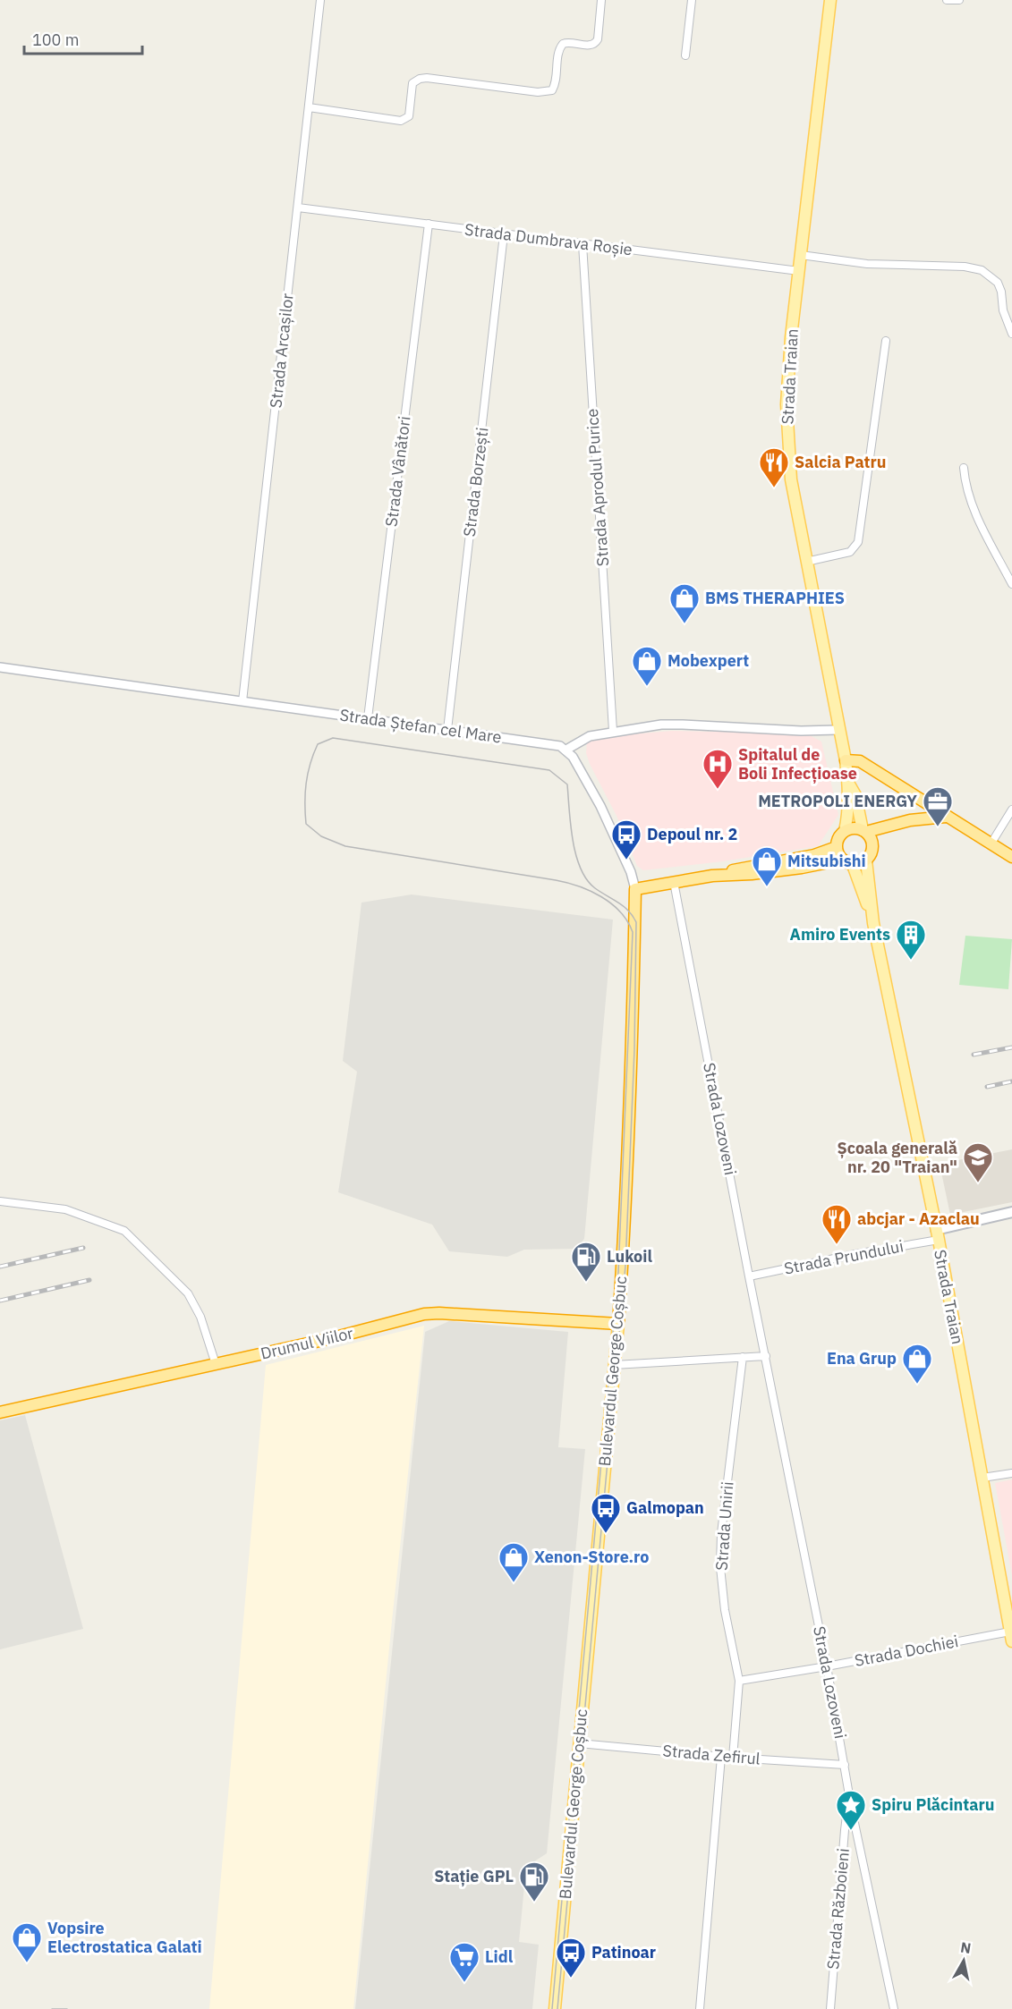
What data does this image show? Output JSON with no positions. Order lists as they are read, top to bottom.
{
  "streets": {
    "highway": ["Drumul Viilor", "Bulevardul George Coșbuc"],
    "main road": ["Strada Traian", "Strada Prundului"],
    "street": [
      "Strada Dumbrava Roșie",
      "Strada Arcașilor",
      "Strada Vânători",
      "Strada Borzești",
      "Strada Aprodul Purice",
      "Strada Ștefan cel Mare",
      "Strada Lozoveni",
      "Strada Unirii",
      "Strada Dochiei",
      "Strada Zefirul",
      "Strada Războieni"
    ]
  },
  "crossings": [
    ["Strada Dumbrava Roșie", "Strada Arcașilor"],
    ["Strada Dumbrava Roșie", "Strada Traian"],
    ["Strada Dumbrava Roșie", "Strada Vânători"],
    ["Strada Dumbrava Roșie", "Strada Borzești"],
    ["Strada Dumbrava Roșie", "Strada Aprodul Purice"],
    ["Strada Arcașilor", "Strada Ștefan cel Mare"],
    ["Strada Traian", "Strada Prundului"],
    ["Strada Traian", "Strada Dochiei"],
    ["Strada Vânători", "Strada Ștefan cel Mare"],
    ["Strada Borzești", "Strada Ștefan cel Mare"],
    ["Strada Ștefan cel Mare", "Bulevardul George Coșbuc"],
    ["Strada Lozoveni", "Strada Prundului"],
    ["Strada Lozoveni", "Strada Dochiei"],
    ["Strada Lozoveni", "Strada Zefirul"],
    ["Strada Lozoveni", "Strada Războieni"],
    ["Drumul Viilor", "Bulevardul George Coșbuc"],
    ["Bulevardul George Coșbuc", "Strada Zefirul"],
    ["Strada Unirii", "Strada Dochiei"],
    ["Strada Unirii", "Strada Zefirul"]
  ],
  "places": {
    "restaurant": ["Salcia Patru", "abcjar - Azaclau"],
    "shop": [
      "BMS THERAPHIES",
      "Mobexpert",
      "Mitsubishi",
      "Ena Grup",
      "Xenon-Store.ro",
      "Vopsire Electrostatica Galati"
    ],
    "hospital": ["Spitalul de Boli Infecțioase"],
    "office": ["METROPOLI ENERGY"],
    "bus stop": ["Depoul nr. 2", "Galmopan", "Patinoar"],
    "building": ["Amiro Events"],
    "school or university": ["Școala generală nr. 20 \"Traian\""],
    "fuel station": ["Lukoil", "Stație GPL"],
    "place": ["Spiru Plăcintaru"],
    "supermarket": ["Lidl"]
  },
  "scale_bar": "100 m",
  "north": "top"
}
